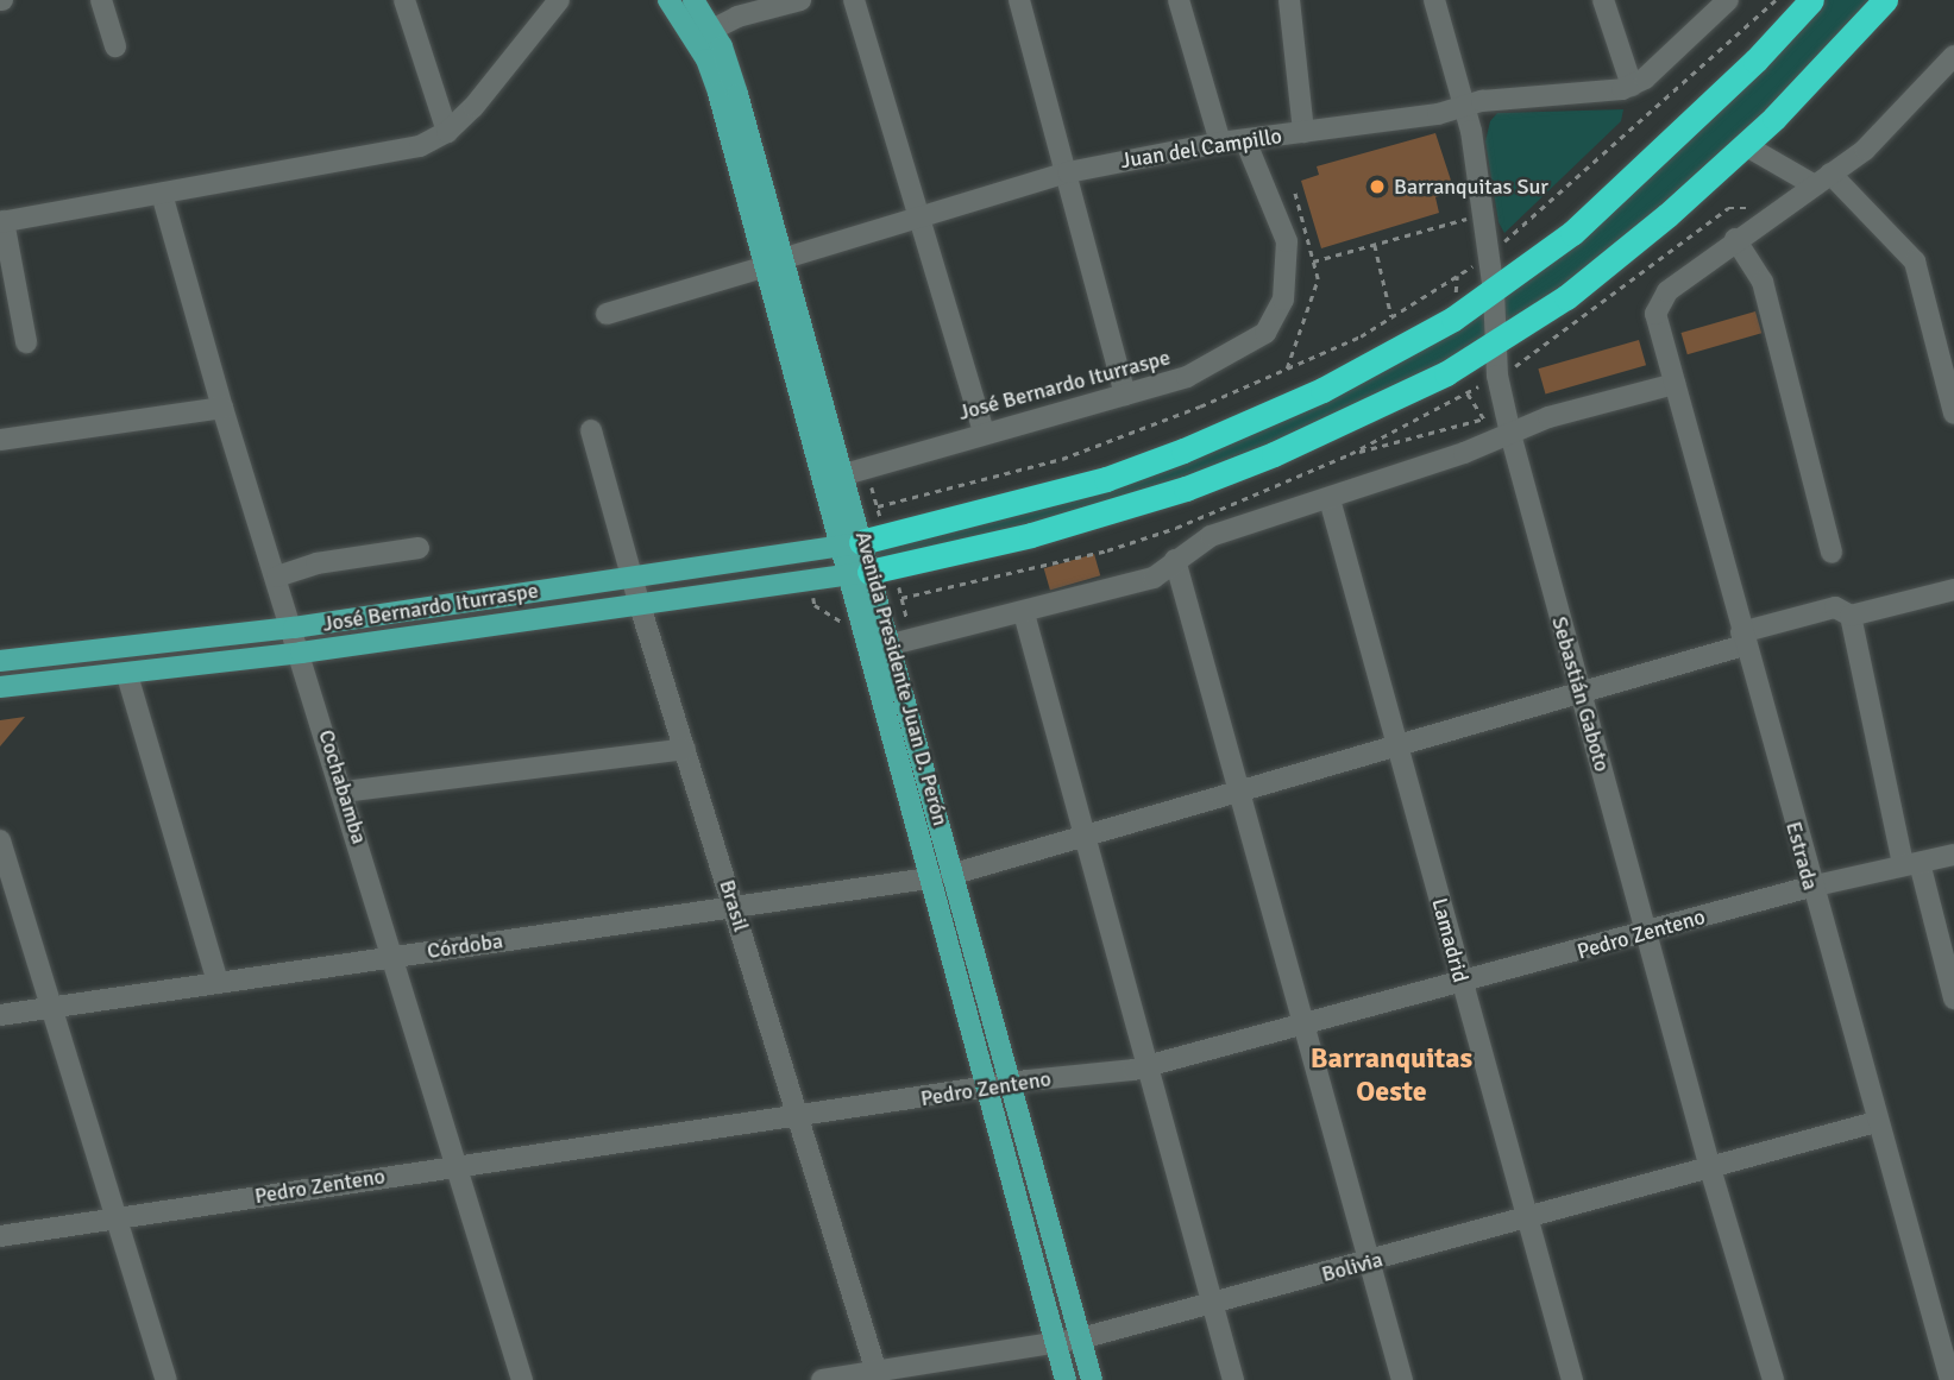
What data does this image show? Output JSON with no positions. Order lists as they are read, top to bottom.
{
  "streets": {
    "main road": ["José Bernardo Iturraspe", "Avenida Presidente Juan D. Perón"],
    "street": [
      "Juan del Campillo",
      "Sebastián Gaboto",
      "Cochabamba",
      "Estrada",
      "Brasil",
      "Pedro Zenteno",
      "Lamadrid",
      "Córdoba",
      "Bolivia"
    ]
  },
  "crossings": [
    ["Juan del Campillo", "José Bernardo Iturraspe"],
    ["Juan del Campillo", "Avenida Presidente Juan D. Perón"],
    ["Juan del Campillo", "Sebastián Gaboto"],
    ["José Bernardo Iturraspe", "Avenida Presidente Juan D. Perón"],
    ["José Bernardo Iturraspe", "Cochabamba"],
    ["José Bernardo Iturraspe", "Brasil"],
    ["Avenida Presidente Juan D. Perón", "Pedro Zenteno"],
    ["Avenida Presidente Juan D. Perón", "Córdoba"],
    ["Avenida Presidente Juan D. Perón", "Bolivia"],
    ["Sebastián Gaboto", "Pedro Zenteno"],
    ["Sebastián Gaboto", "Córdoba"],
    ["Sebastián Gaboto", "Bolivia"],
    ["Cochabamba", "Pedro Zenteno"],
    ["Cochabamba", "Córdoba"],
    ["Estrada", "Pedro Zenteno"],
    ["Estrada", "Córdoba"],
    ["Estrada", "Bolivia"],
    ["Brasil", "Pedro Zenteno"],
    ["Brasil", "Córdoba"],
    ["Brasil", "Bolivia"],
    ["Pedro Zenteno", "Lamadrid"],
    ["Lamadrid", "Córdoba"],
    ["Lamadrid", "Bolivia"]
  ],
  "districts": ["Barranquitas Oeste"],
  "places": ["Barranquitas Sur"]
}
